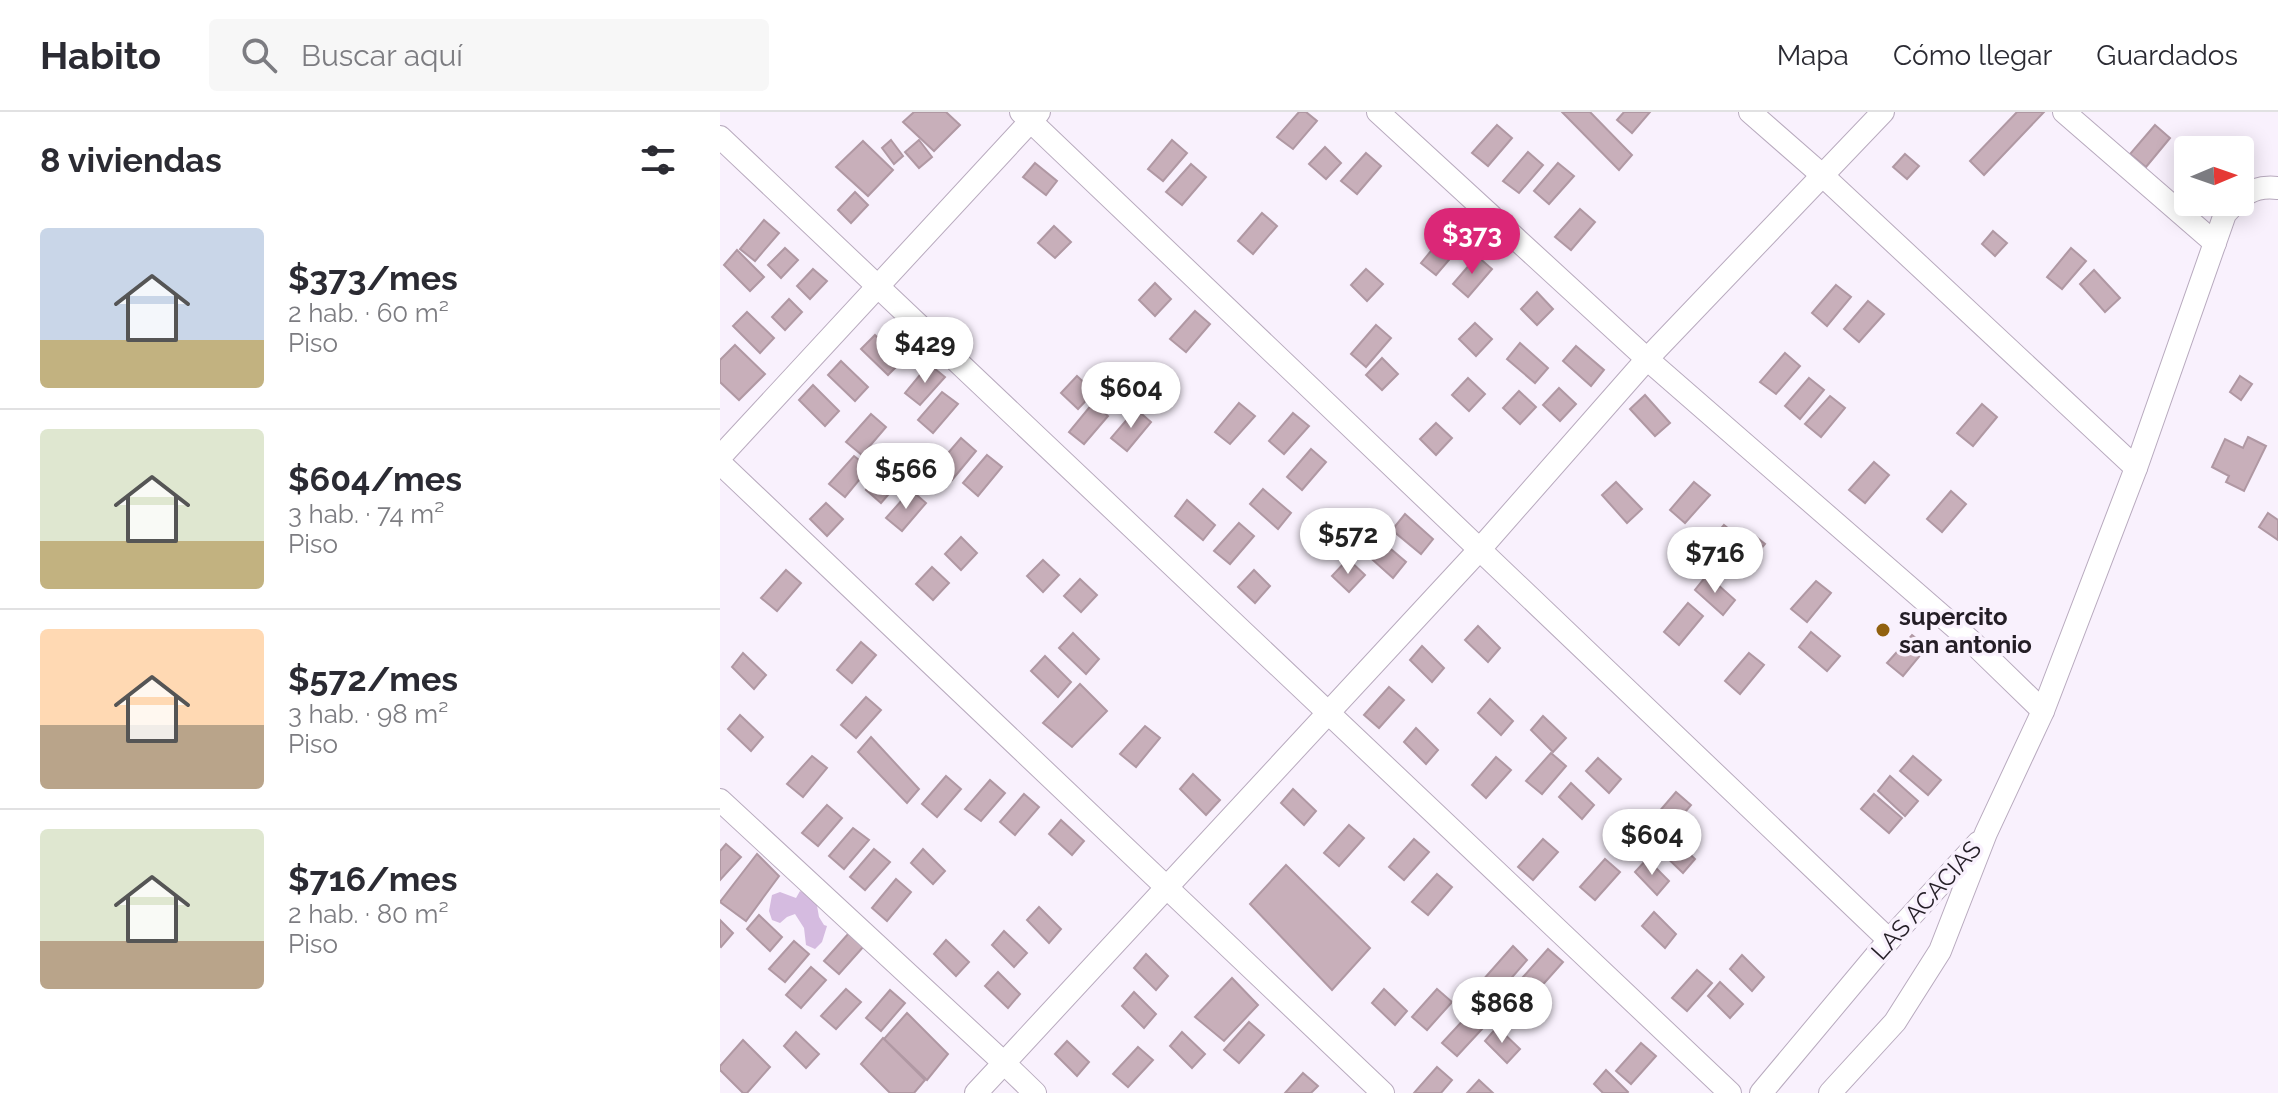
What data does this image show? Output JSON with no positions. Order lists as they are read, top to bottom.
{
  "streets": {
    "street": ["LAS ACACIAS"]
  },
  "places": ["supercito san antonio"],
  "north": "right",
  "page": {
    "header": "Habito",
    "search": "Buscar aquí",
    "nav": ["Mapa", "Cómo llegar", "Guardados"],
    "heading": "8 viviendas",
    "list": [
      {
        "name": "$373/mes",
        "note": "2 hab. · 60 m² · Piso"
      },
      {
        "name": "$604/mes",
        "note": "3 hab. · 74 m² · Piso"
      },
      {
        "name": "$572/mes",
        "note": "3 hab. · 98 m² · Piso"
      },
      {
        "name": "$716/mes",
        "note": "2 hab. · 80 m² · Piso"
      }
    ],
    "price": [
      "$373",
      "$429",
      "$604",
      "$566",
      "$572",
      "$716",
      "$604",
      "$868"
    ]
  }
}
